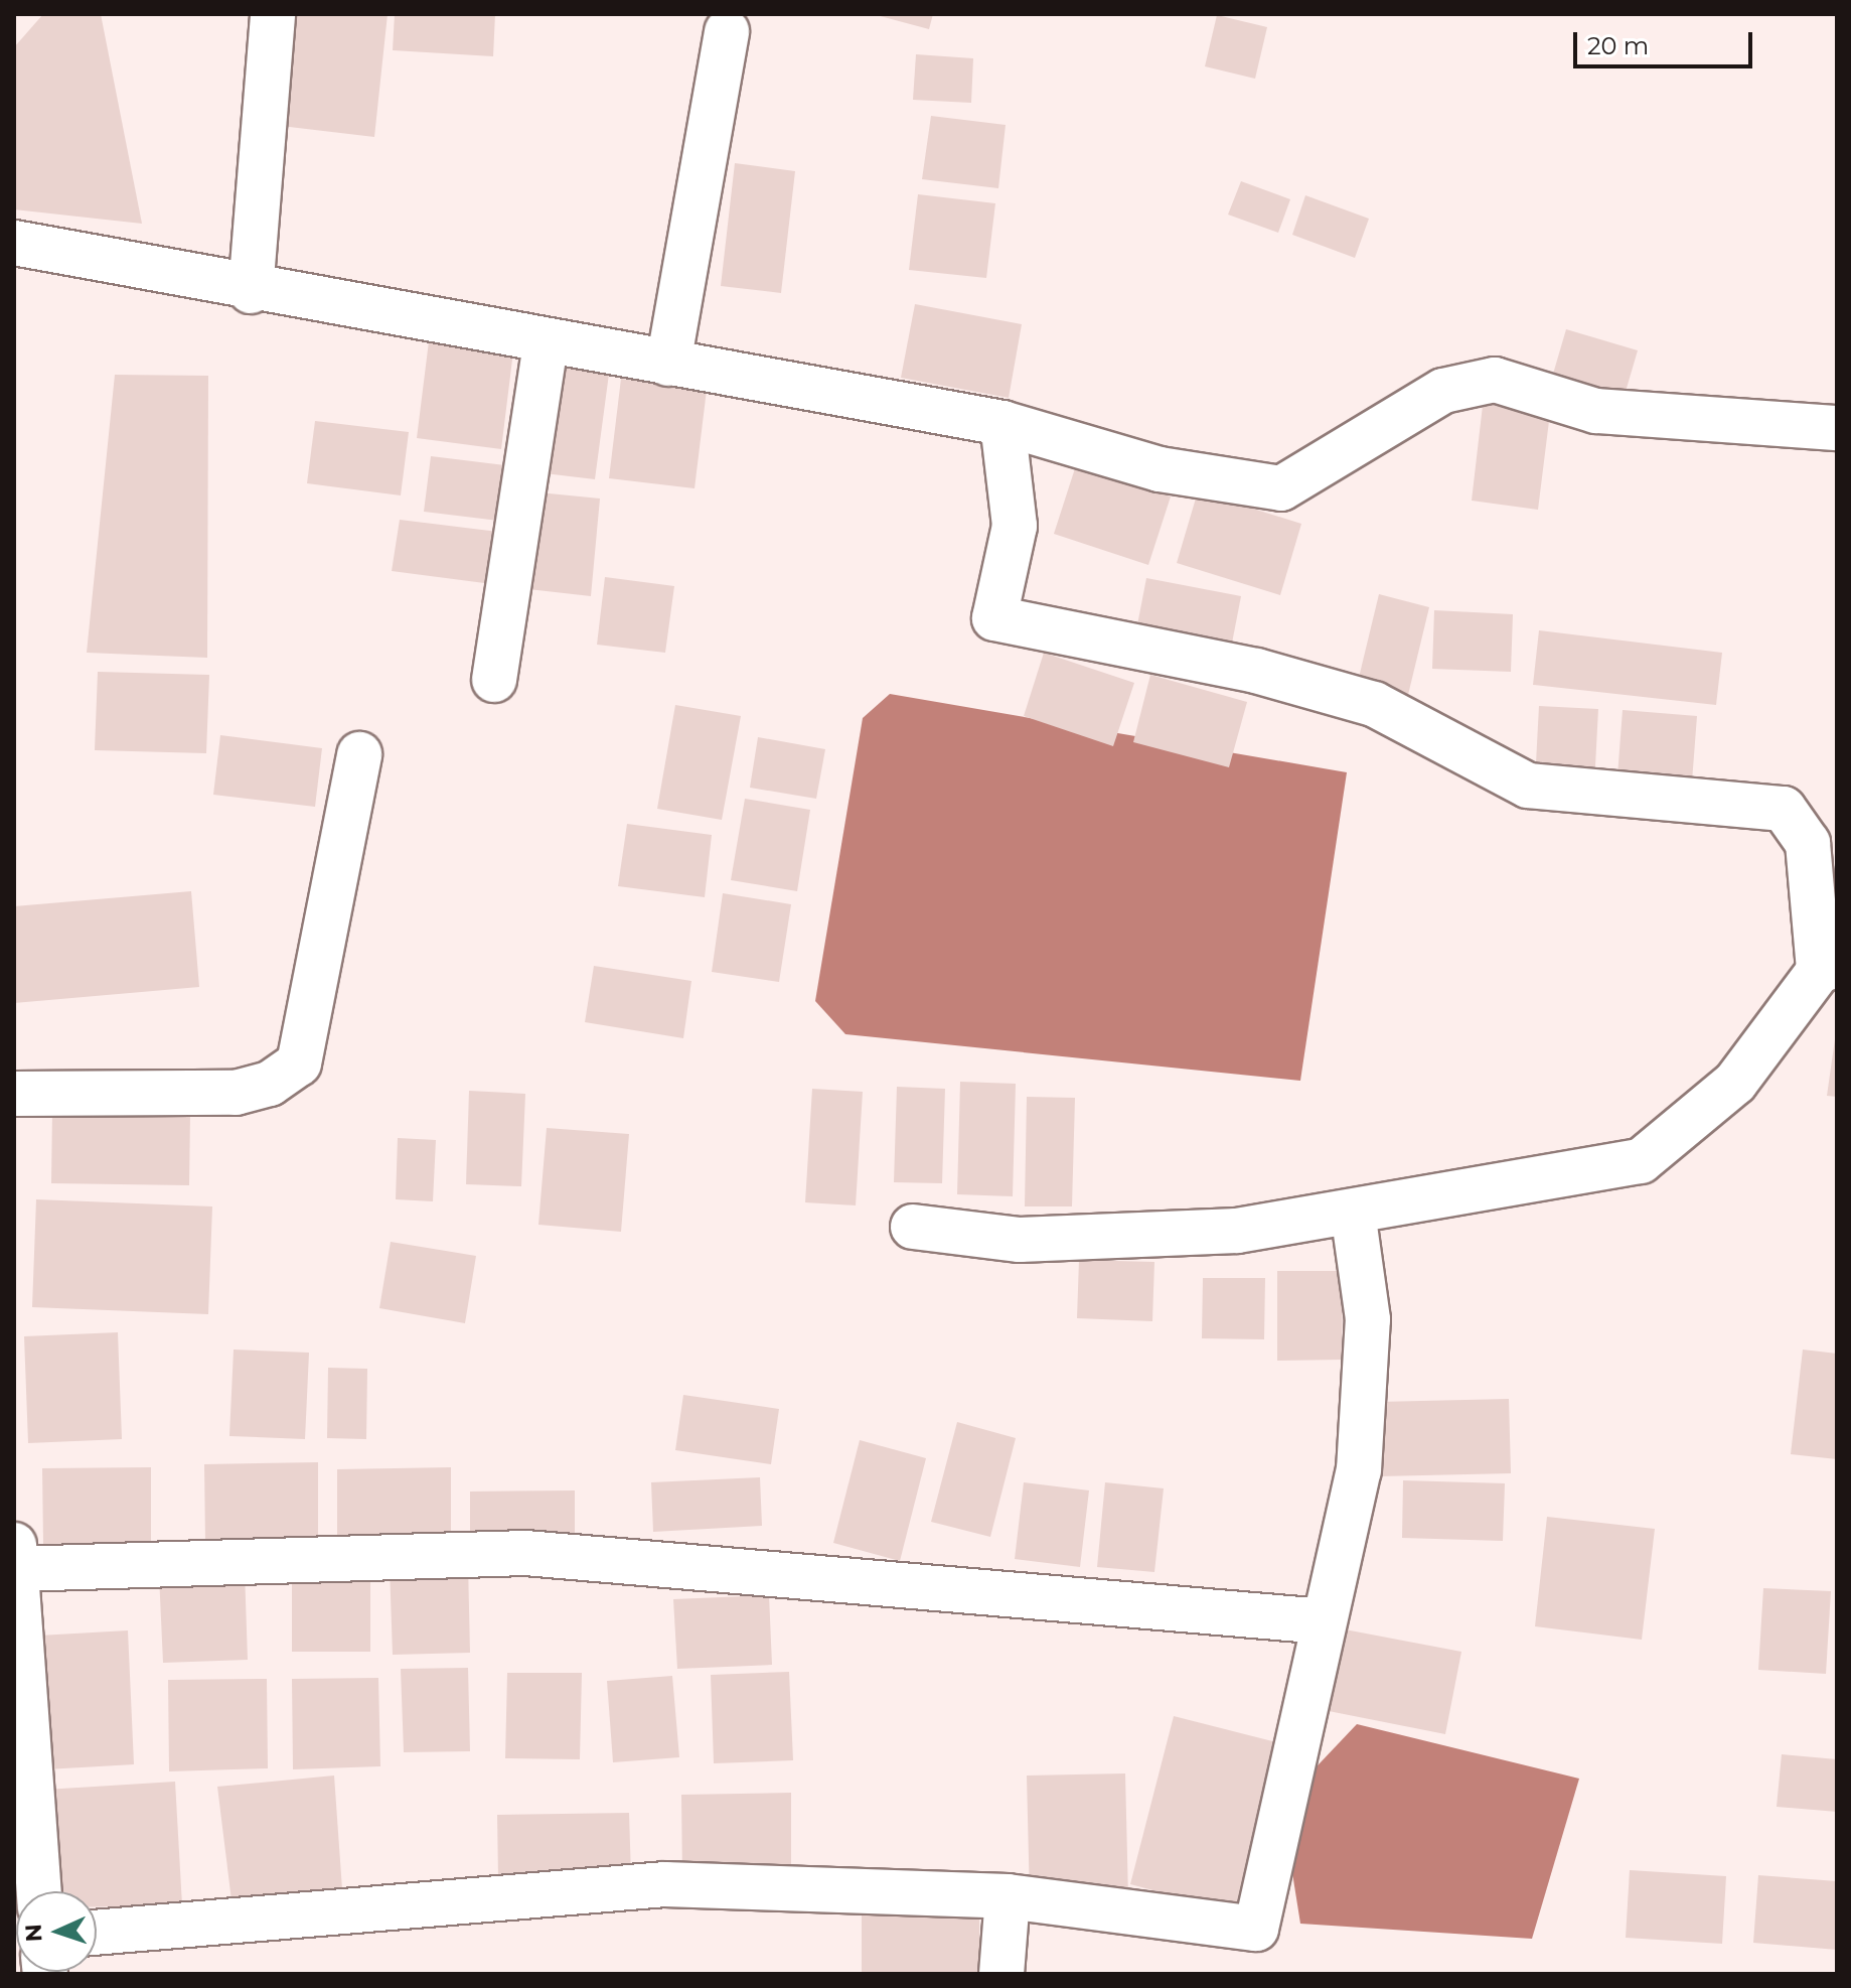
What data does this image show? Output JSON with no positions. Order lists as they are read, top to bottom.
{
  "scale_bar": "20 m",
  "north": "left"
}
